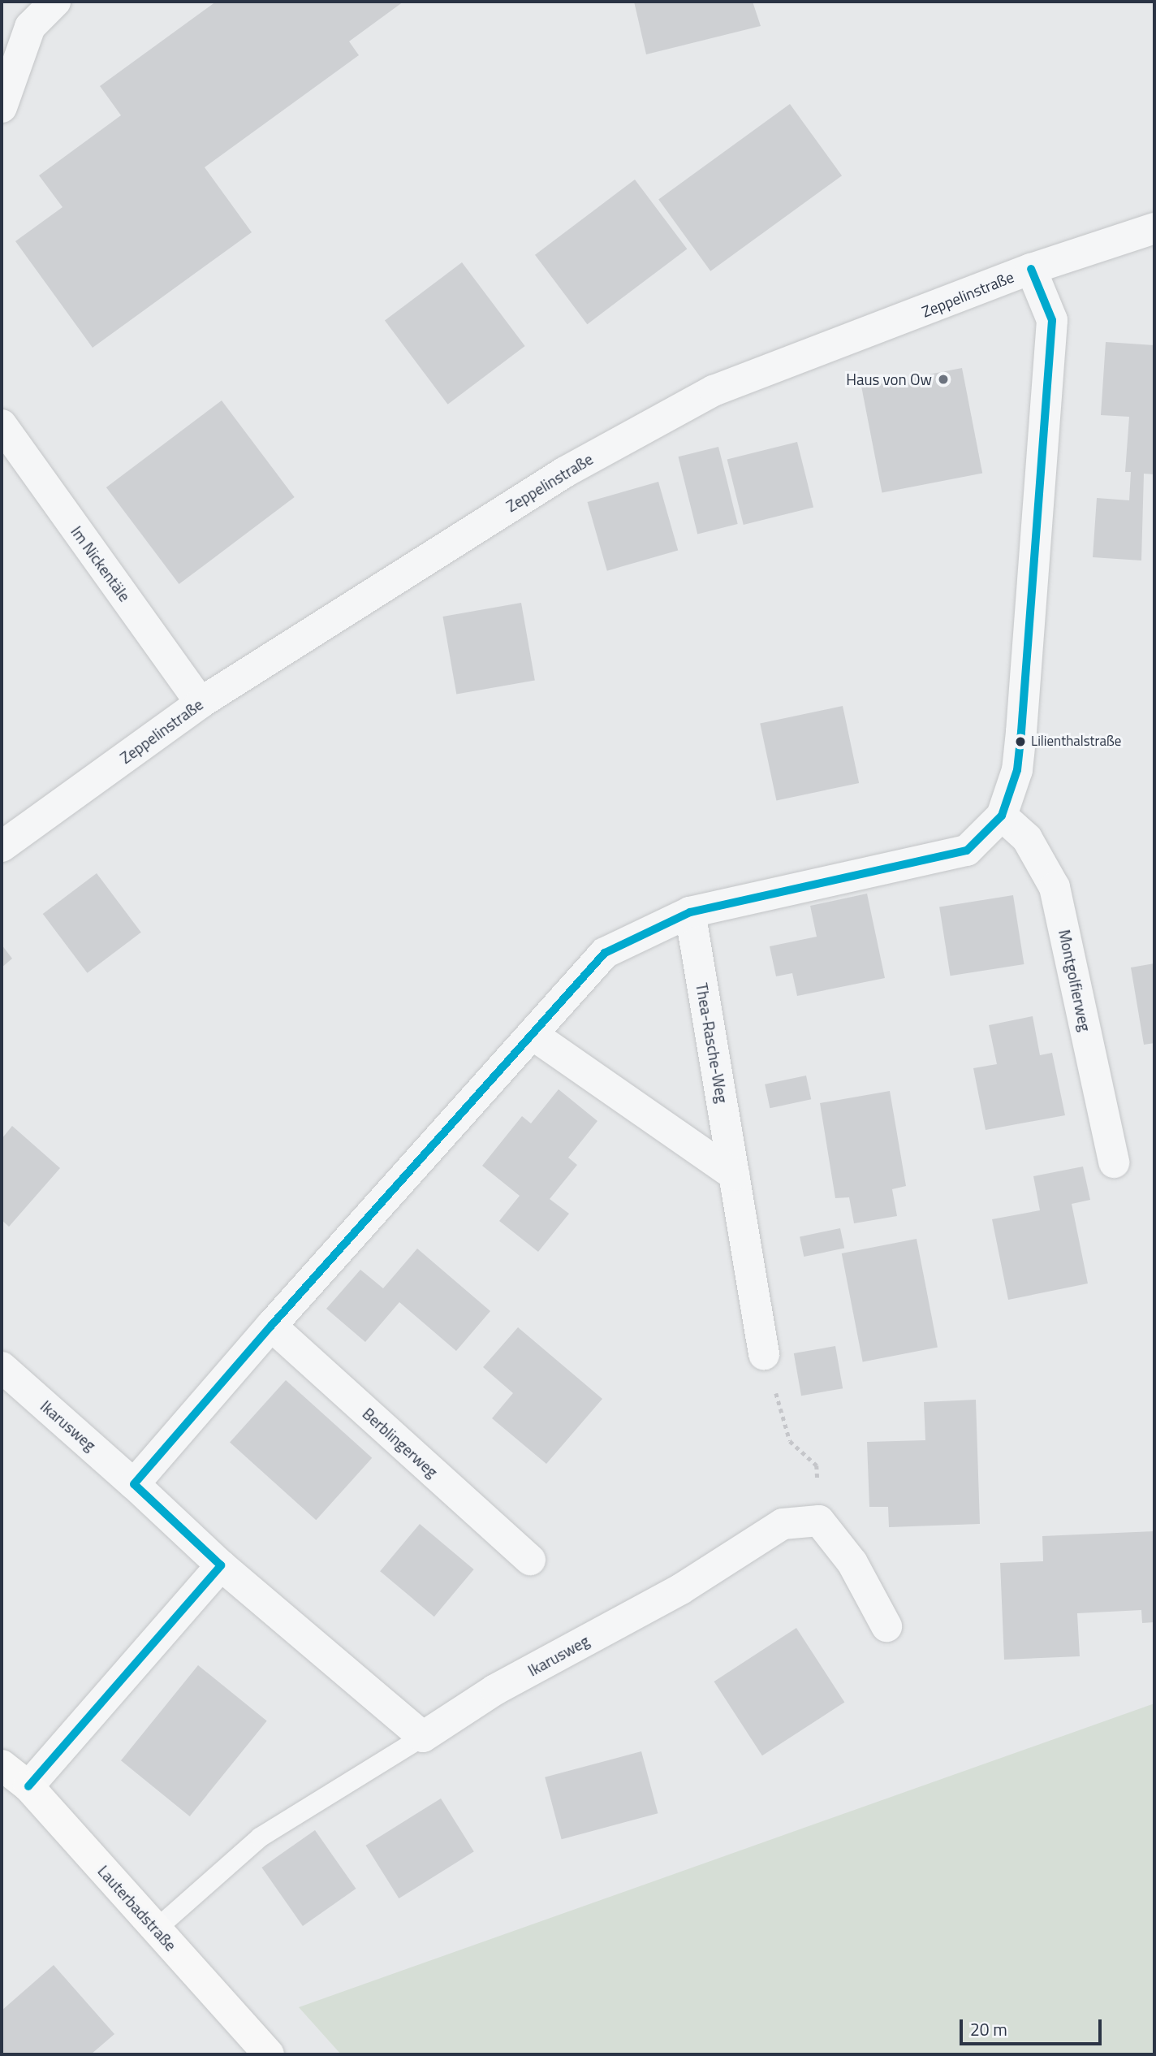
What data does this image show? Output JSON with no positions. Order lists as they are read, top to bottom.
{
  "streets": {
    "main road": ["Lauterbadstraße"],
    "street": [
      "Zeppelinstraße",
      "Im Nickentäle",
      "Montgolfierweg",
      "Thea-Rasche-Weg",
      "Ikarusweg",
      "Berblingerweg"
    ]
  },
  "crossings": [
    ["Zeppelinstraße", "Im Nickentäle"]
  ],
  "places": ["Haus von Ow", "Lilienthalstraße"],
  "scale_bar": "20 m"
}
